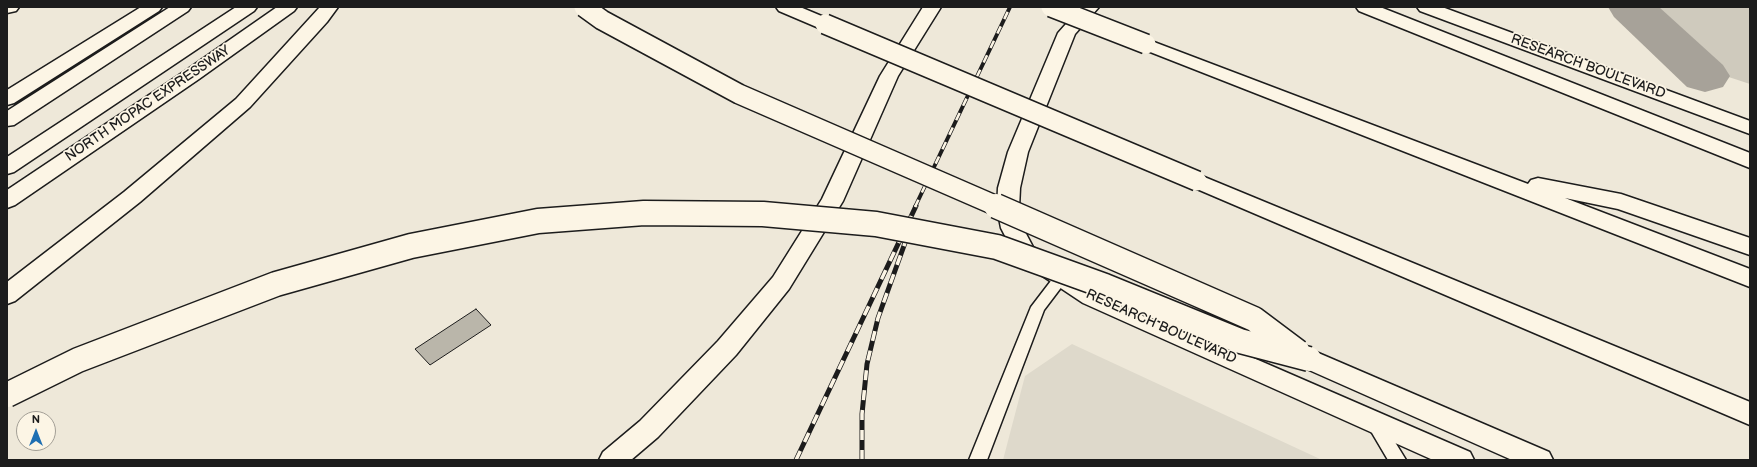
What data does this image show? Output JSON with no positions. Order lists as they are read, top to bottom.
{
  "streets": {
    "main road": ["RESEARCH BOULEVARD", "NORTH MOPAC EXPRESSWAY"]
  },
  "north": "top"
}
